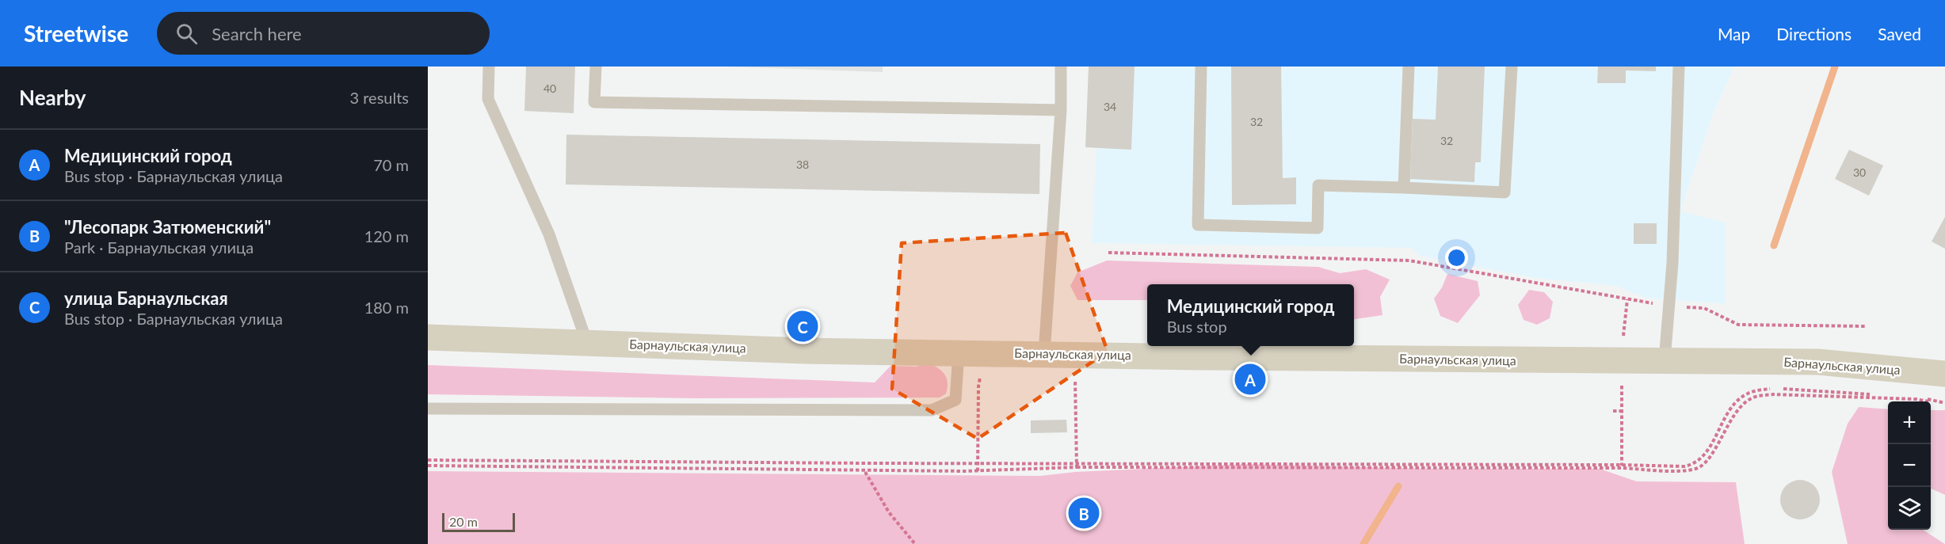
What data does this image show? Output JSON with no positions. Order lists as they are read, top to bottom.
{
  "streets": {
    "street": ["Барнаульская улица"]
  },
  "house_numbers": [
    "40",
    "34",
    "32",
    "32",
    "38",
    "30"
  ],
  "scale_bar": "20 m",
  "page": {
    "header": "Streetwise",
    "search": "Search here",
    "nav": ["Map", "Directions", "Saved"],
    "heading": ["Nearby", "3 results"],
    "list": [
      {
        "mark": "A",
        "name": "Медицинский город",
        "note": "Bus stop · Барнаульская улица",
        "value": "70 m"
      },
      {
        "mark": "B",
        "name": "\"Лесопарк Затюменский\"",
        "note": "Park · Барнаульская улица",
        "value": "120 m"
      },
      {
        "mark": "C",
        "name": "улица Барнаульская",
        "note": "Bus stop · Барнаульская улица",
        "value": "180 m"
      }
    ],
    "popup": ["Медицинский город", "Bus stop"],
    "pins": ["C", "A", "B"],
    "map_buttons": ["+", "−"],
    "scale": "20 m"
  }
}
